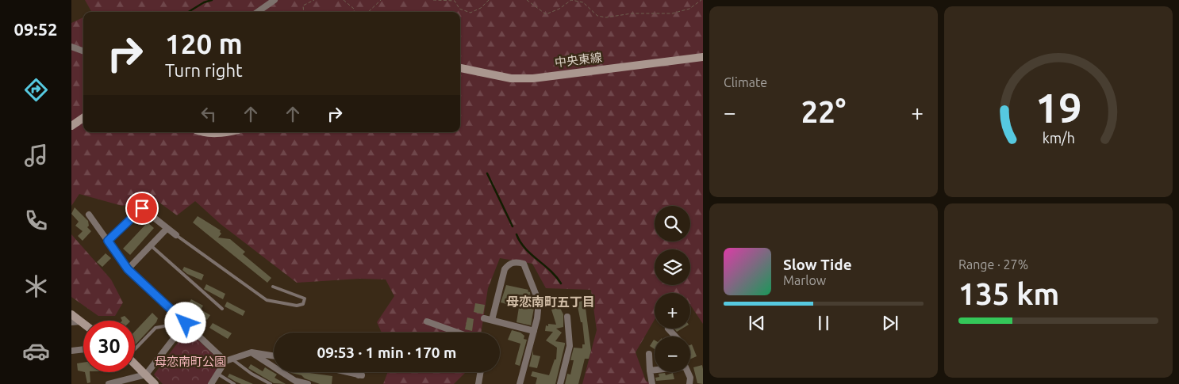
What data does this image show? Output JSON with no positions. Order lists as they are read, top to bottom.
{
  "streets": {
    "street": ["中央東線"]
  },
  "districts": ["母恋南町五丁目"],
  "parks": ["母恋南町公園"],
  "page": {
    "tabs": "09:52",
    "tile": [
      "Climate",
      ["Range · 27%", "135 km"]
    ],
    "turn": ["120 m", "Turn right"],
    "heat": ["−", "22°", "+"],
    "map_buttons": ["+", "−"],
    "song": ["Slow Tide", "Marlow"],
    "limit": "30",
    "trip": "09:53 · 1 min · 170 m",
    "gauge": ["19", "km/h"]
  }
}
